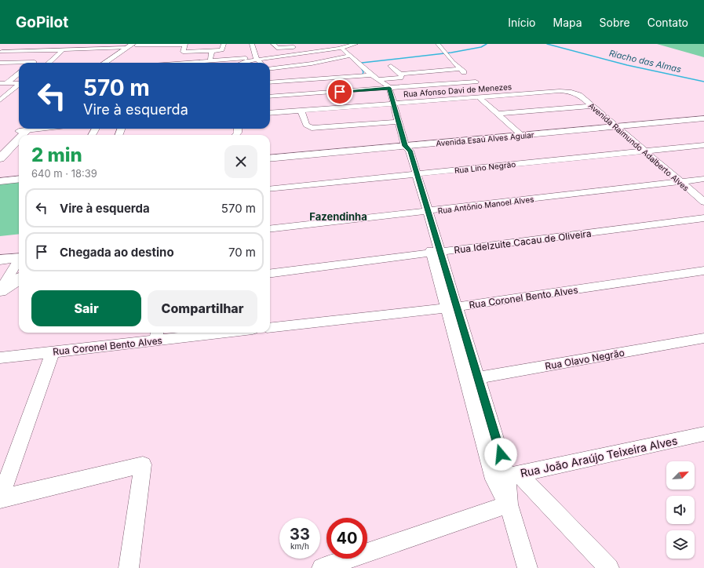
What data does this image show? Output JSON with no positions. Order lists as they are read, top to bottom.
{
  "streets": {
    "main road": ["Avenida Esaú Alves Aguiar"],
    "street": [
      "Rua Afonso Davi de Menezes",
      "Avenida Raimundo Adalberto Alves",
      "Rua Lino Negrão",
      "Rua Antônio Manoel Alves",
      "Rua Idelzuite Cacau de Oliveira",
      "Rua Coronel Bento Alves",
      "Rua Olavo Negrão",
      "Rua João Araújo Teixeira Alves"
    ]
  },
  "crossings": [
    ["Rua Afonso Davi de Menezes", "Avenida Raimundo Adalberto Alves"],
    ["Avenida Esaú Alves Aguiar", "Avenida Raimundo Adalberto Alves"],
    ["Avenida Raimundo Adalberto Alves", "Rua Lino Negrão"],
    ["Avenida Raimundo Adalberto Alves", "Rua Antônio Manoel Alves"]
  ],
  "districts": ["Fazendinha"],
  "water": ["Riacho das Almas"],
  "north": "top right",
  "page": {
    "header": "GoPilot",
    "nav": [
      "Início",
      "Mapa",
      "Sobre",
      "Contato"
    ],
    "turn": ["570 m", "Vire à esquerda"],
    "heading": ["2 min", "640 m · 18:39"],
    "list": [
      {
        "name": "Vire à esquerda",
        "value": "570 m"
      },
      {
        "name": "Chegada ao destino",
        "value": "70 m"
      }
    ],
    "buttons": ["Sair", "Compartilhar"],
    "speed": "33 km/h",
    "limit": "40"
  }
}
